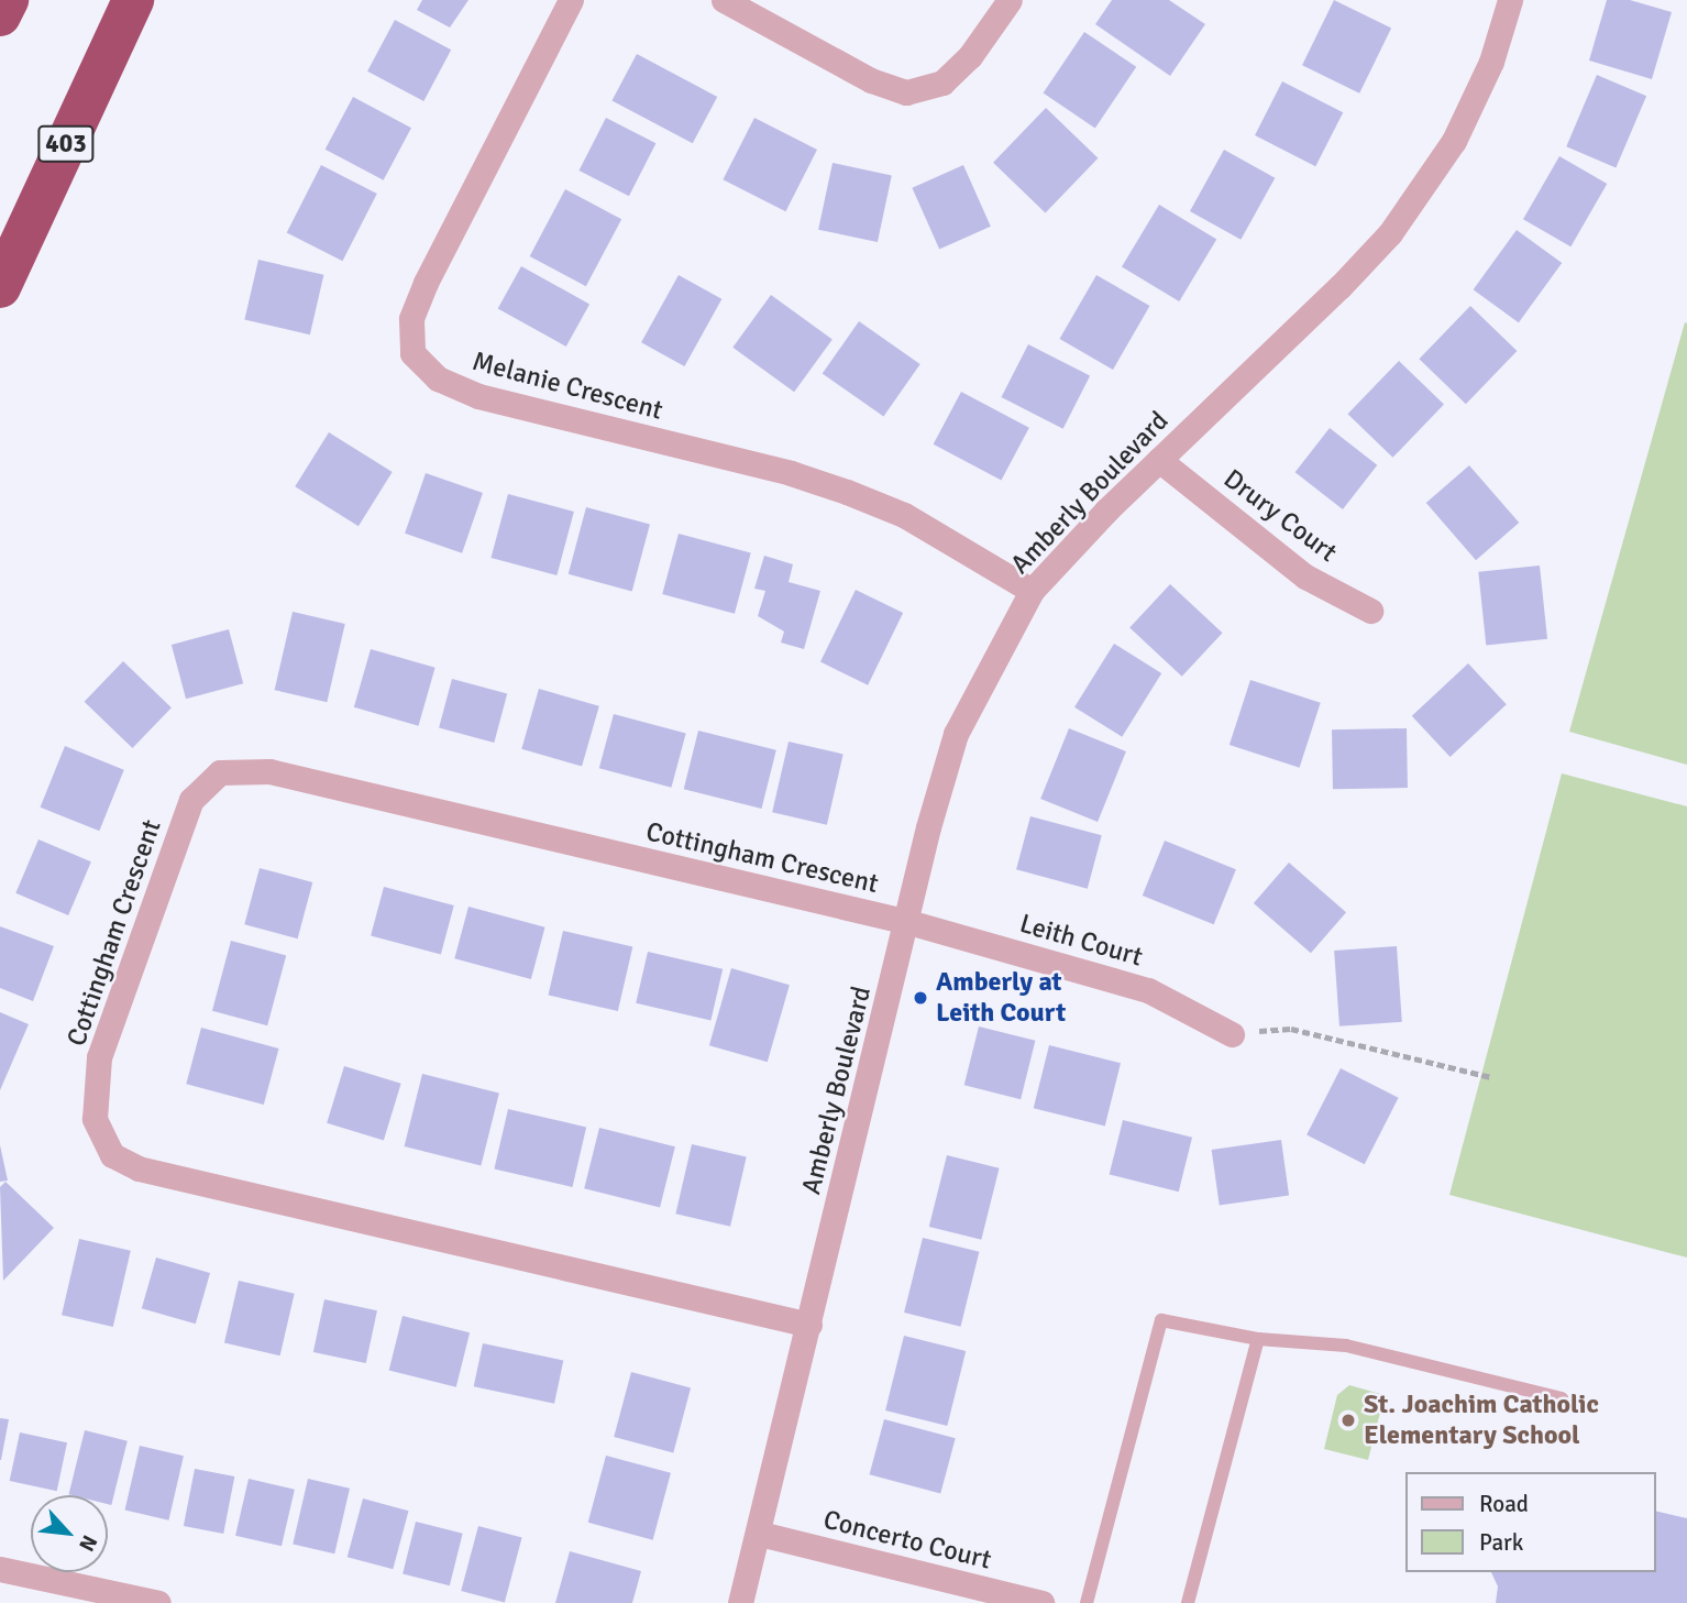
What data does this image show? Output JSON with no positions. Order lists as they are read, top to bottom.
{
  "streets": {
    "highway": ["403"],
    "street": [
      "Melanie Crescent",
      "Amberly Boulevard",
      "Drury Court",
      "Cottingham Crescent",
      "Leith Court",
      "Concerto Court"
    ]
  },
  "crossings": [
    ["Melanie Crescent", "Amberly Boulevard"],
    ["Amberly Boulevard", "Drury Court"],
    ["Amberly Boulevard", "Cottingham Crescent"],
    ["Amberly Boulevard", "Leith Court"],
    ["Amberly Boulevard", "Concerto Court"],
    ["Cottingham Crescent", "Leith Court"]
  ],
  "places": ["Amberly at Leith Court", "St. Joachim Catholic Elementary School"],
  "legend": ["Road", "Park"],
  "north": "bottom right"
}
